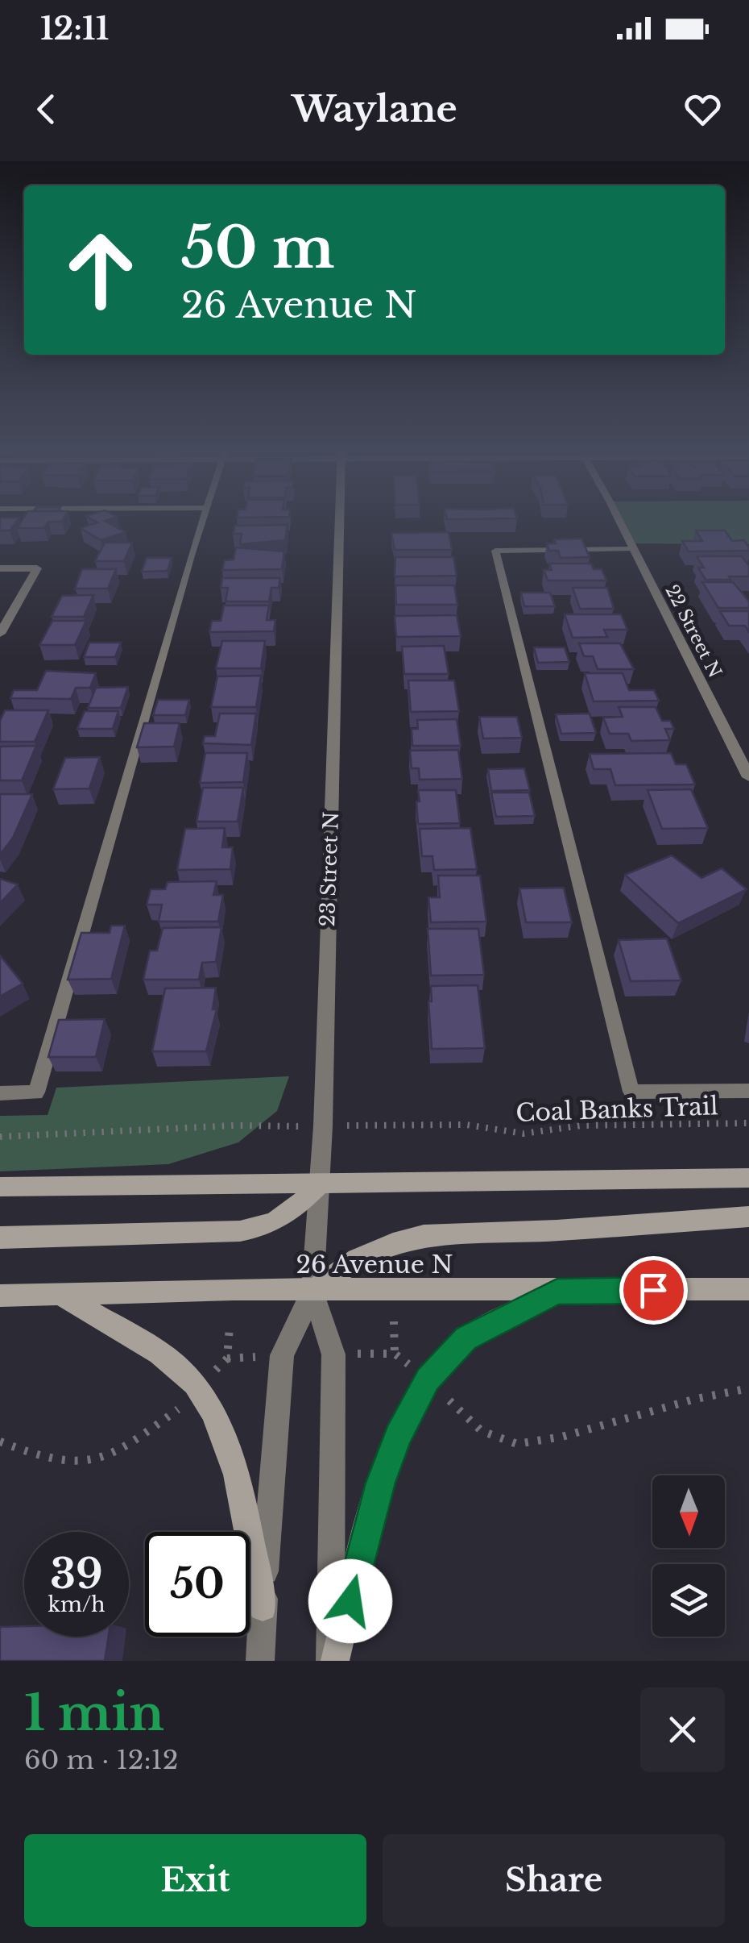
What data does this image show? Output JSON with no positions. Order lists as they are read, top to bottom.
{
  "streets": {
    "main road": ["26 Avenue N"],
    "street": ["22 Street N", "23 Street N"],
    "path": ["Coal Banks Trail"]
  },
  "crossings": [
    ["23 Street N", "26 Avenue N"]
  ],
  "north": "bottom",
  "page": {
    "status": "12:11",
    "header": "Waylane",
    "turn": ["50 m", "26 Avenue N"],
    "speed": "39 km/h",
    "limit": "50",
    "heading": ["1 min", "60 m · 12:12"],
    "buttons": ["Exit", "Share"]
  }
}
